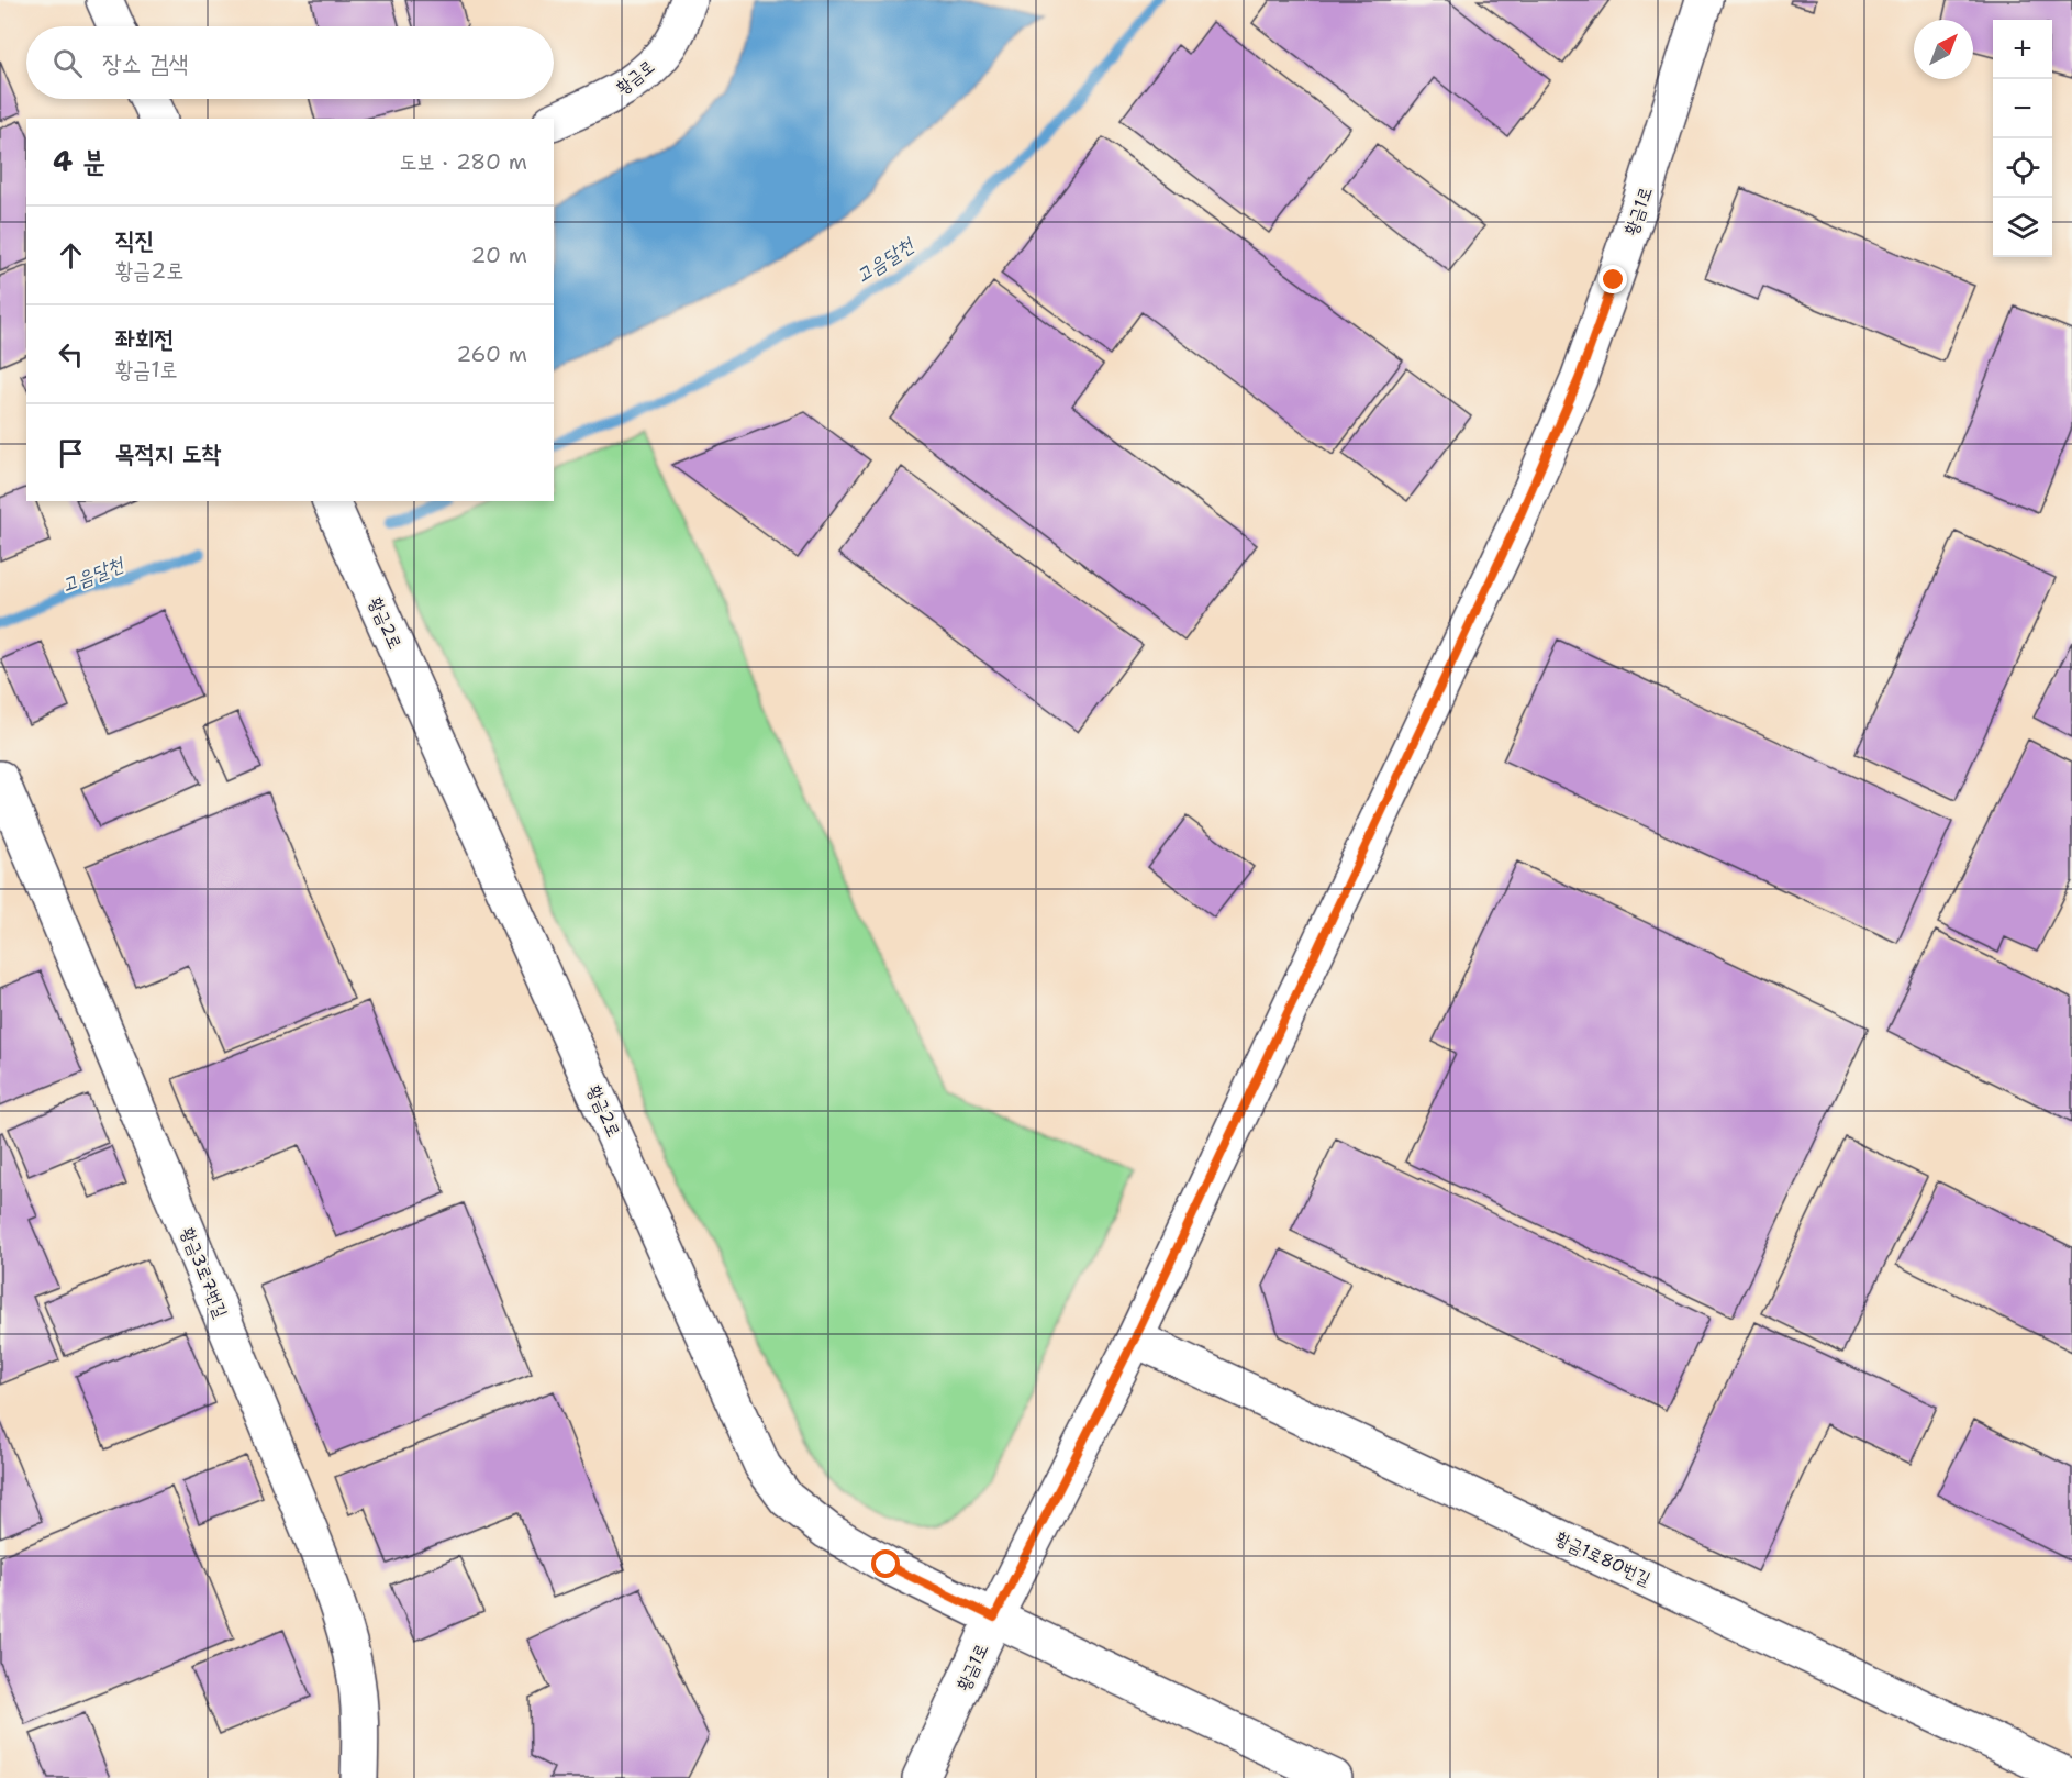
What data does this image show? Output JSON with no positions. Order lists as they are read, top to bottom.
{
  "streets": {
    "street": [
      "황금로",
      "황금1로",
      "황금2로",
      "황금3로7번길",
      "황금1로80번길"
    ]
  },
  "crossings": [
    ["황금1로", "황금2로"],
    ["황금1로", "황금1로80번길"]
  ],
  "water": ["고음달천"],
  "north": "top right",
  "page": {
    "map_buttons": ["+", "−"],
    "search": "장소 검색",
    "heading": ["4 분", "도보 · 280 m"],
    "list": [
      ["직진", "황금2로", "20 m"],
      ["좌회전", "황금1로", "260 m"],
      "목적지 도착"
    ]
  }
}
